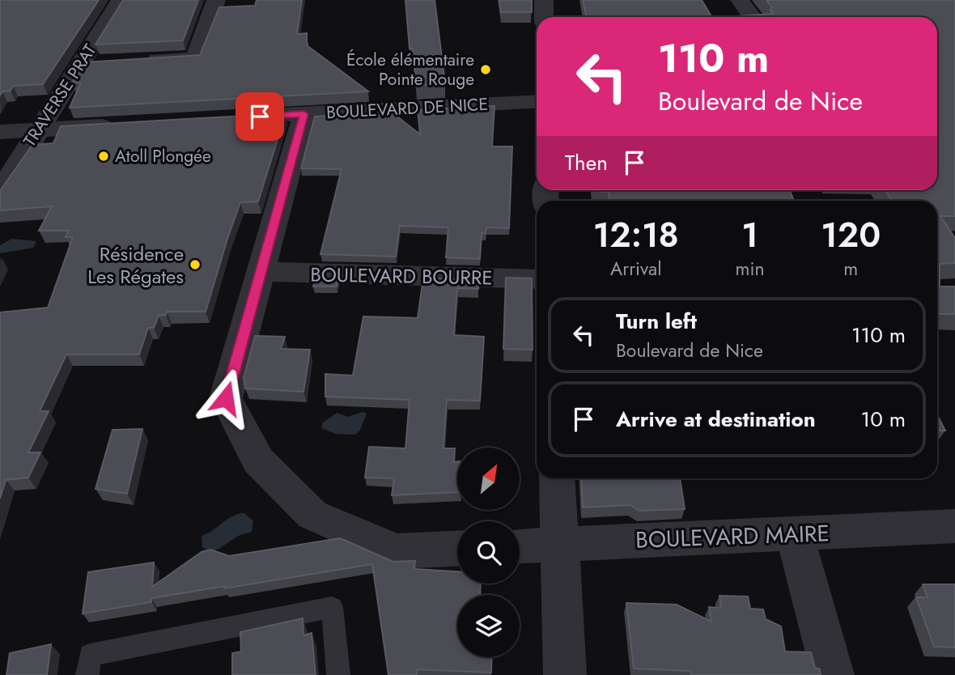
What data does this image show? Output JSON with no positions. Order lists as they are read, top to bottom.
{
  "streets": {
    "street": [
      "TRAVERSE PRAT",
      "BOULEVARD DE NICE",
      "BOULEVARD BOURRE",
      "BOULEVARD MAIRE"
    ]
  },
  "places": ["École élémentaire Pointe Rouge", "Atoll Plongée", "Résidence Les Régates"],
  "north": "top right",
  "page": {
    "turn": ["110 m", "Boulevard de Nice"],
    "then": "Then",
    "eta": [
      "12:18",
      "Arrival",
      "1",
      "min",
      "120",
      "m"
    ],
    "list": [
      {
        "name": "Turn left",
        "note": "Boulevard de Nice",
        "value": "110 m"
      },
      {
        "name": "Arrive at destination",
        "value": "10 m"
      }
    ]
  }
}
